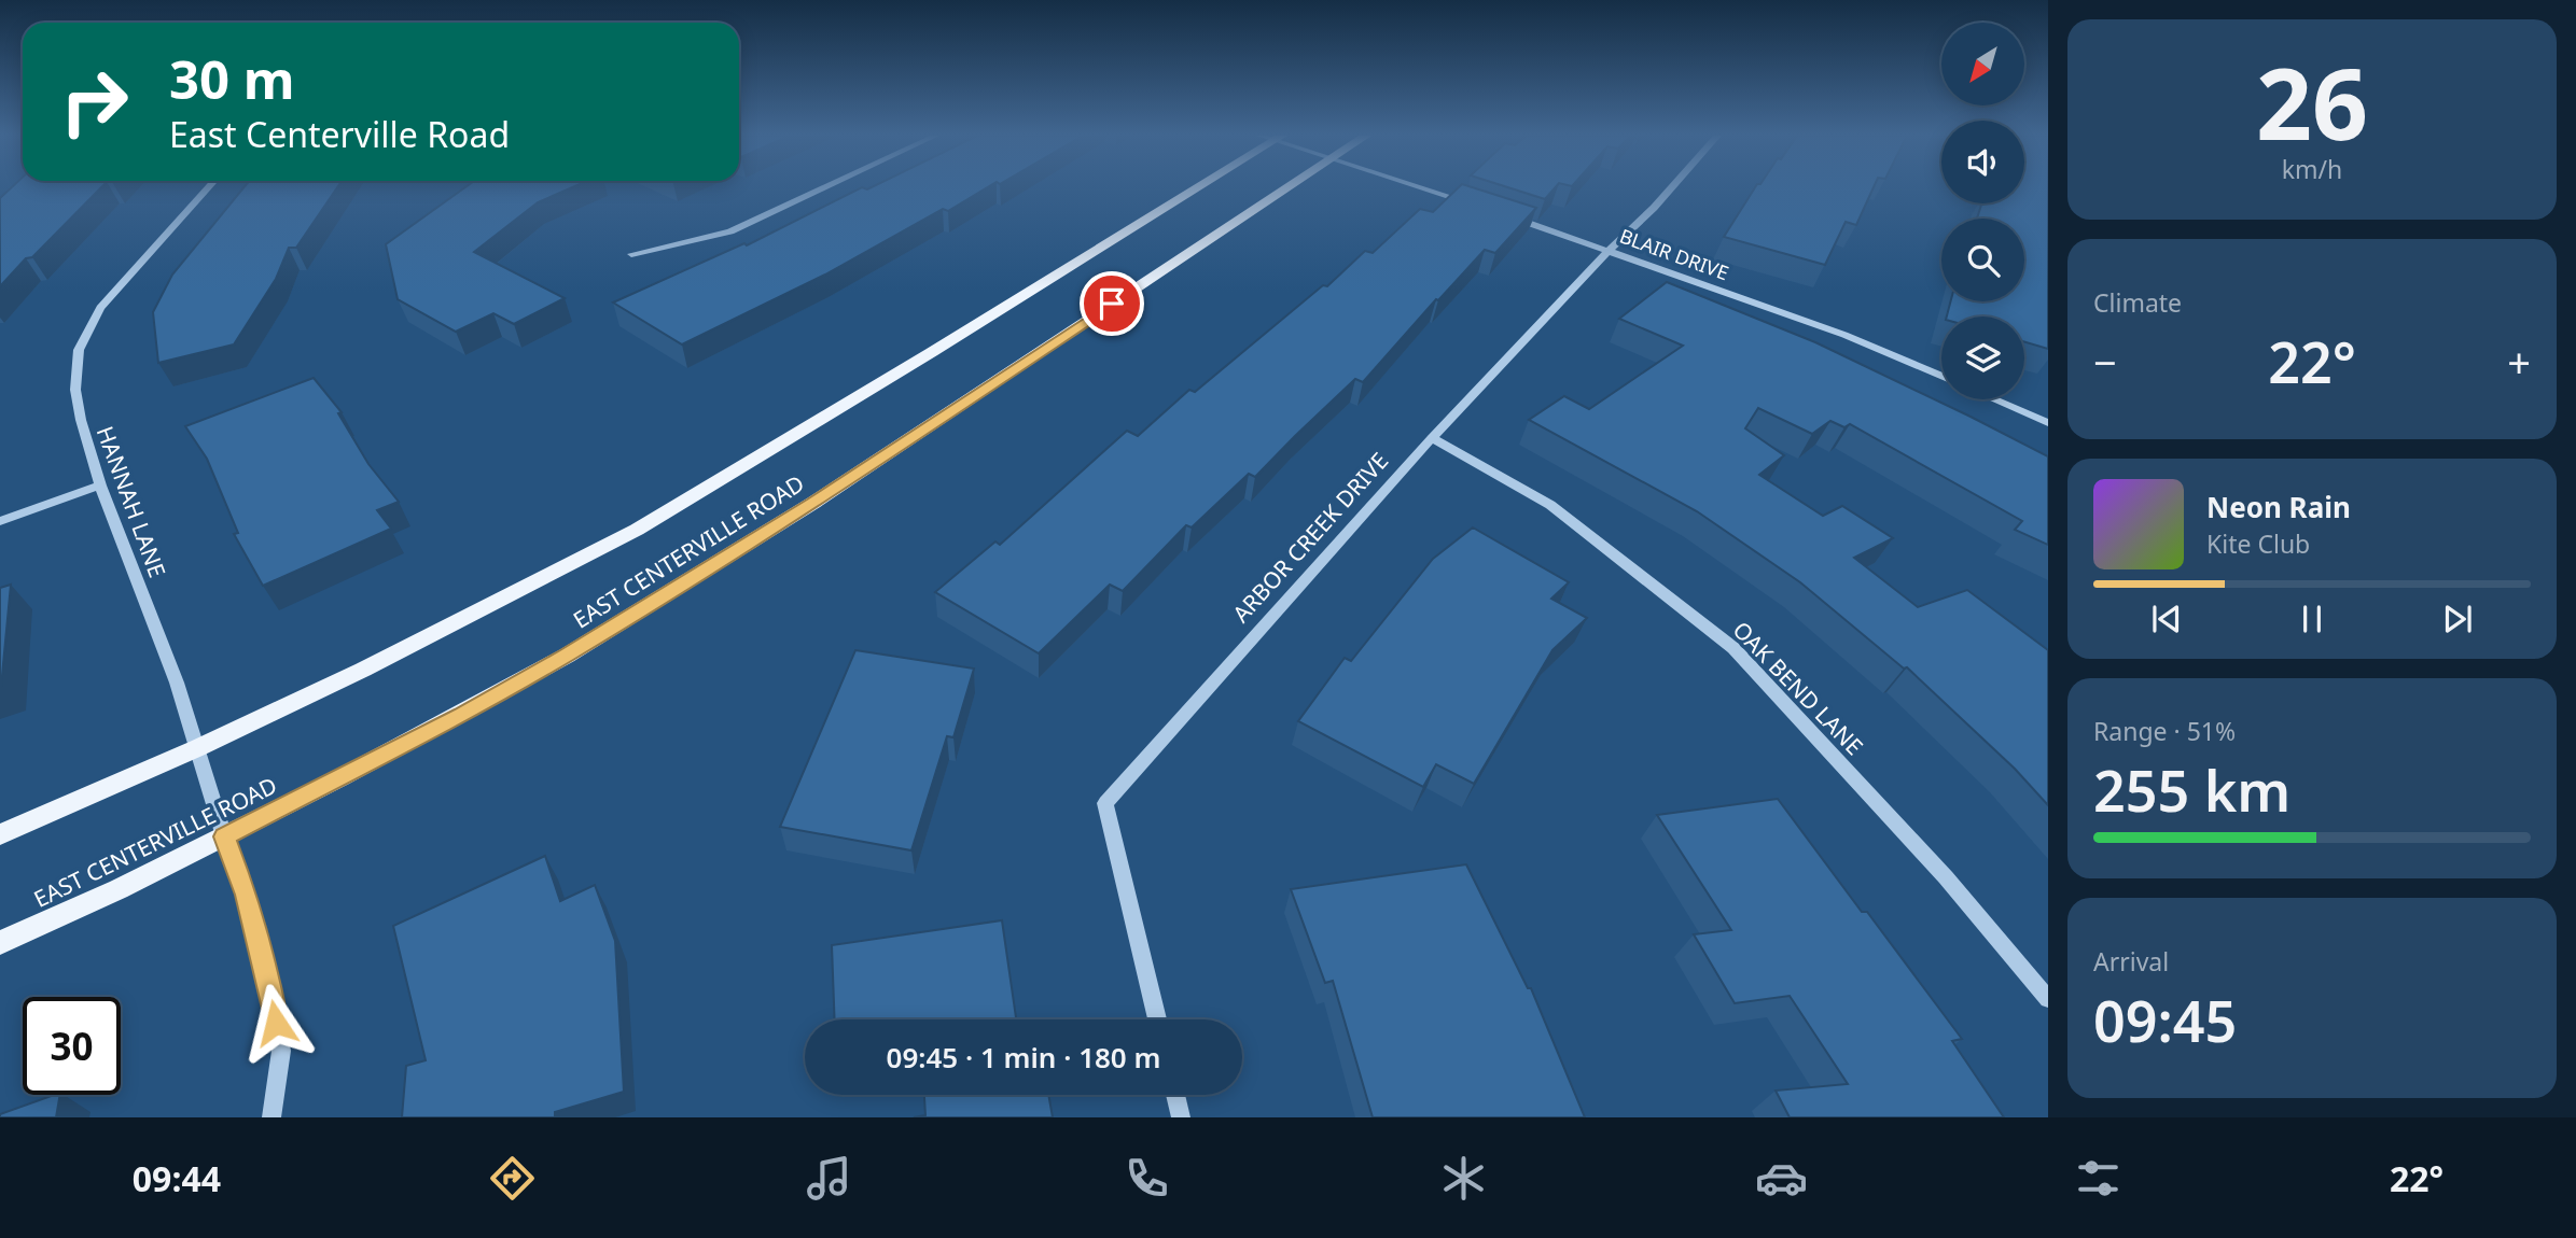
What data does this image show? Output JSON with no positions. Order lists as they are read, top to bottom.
{
  "streets": {
    "main road": ["EAST CENTERVILLE ROAD"],
    "street": [
      "BLAIR DRIVE",
      "HANNAH LANE",
      "ARBOR CREEK DRIVE",
      "OAK BEND LANE"
    ]
  },
  "crossings": [
    ["BLAIR DRIVE", "ARBOR CREEK DRIVE"],
    ["HANNAH LANE", "EAST CENTERVILLE ROAD"],
    ["ARBOR CREEK DRIVE", "OAK BEND LANE"]
  ],
  "north": "bottom left",
  "page": {
    "tile": [
      ["26", "km/h"],
      "Climate",
      ["Range · 51%", "255 km"],
      ["Arrival", "09:45"]
    ],
    "turn": ["30 m", "East Centerville Road"],
    "heat": ["−", "22°", "+"],
    "song": ["Neon Rain", "Kite Club"],
    "limit": "30",
    "trip": "09:45 · 1 min · 180 m",
    "tabs": ["09:44", "22°"]
  }
}
